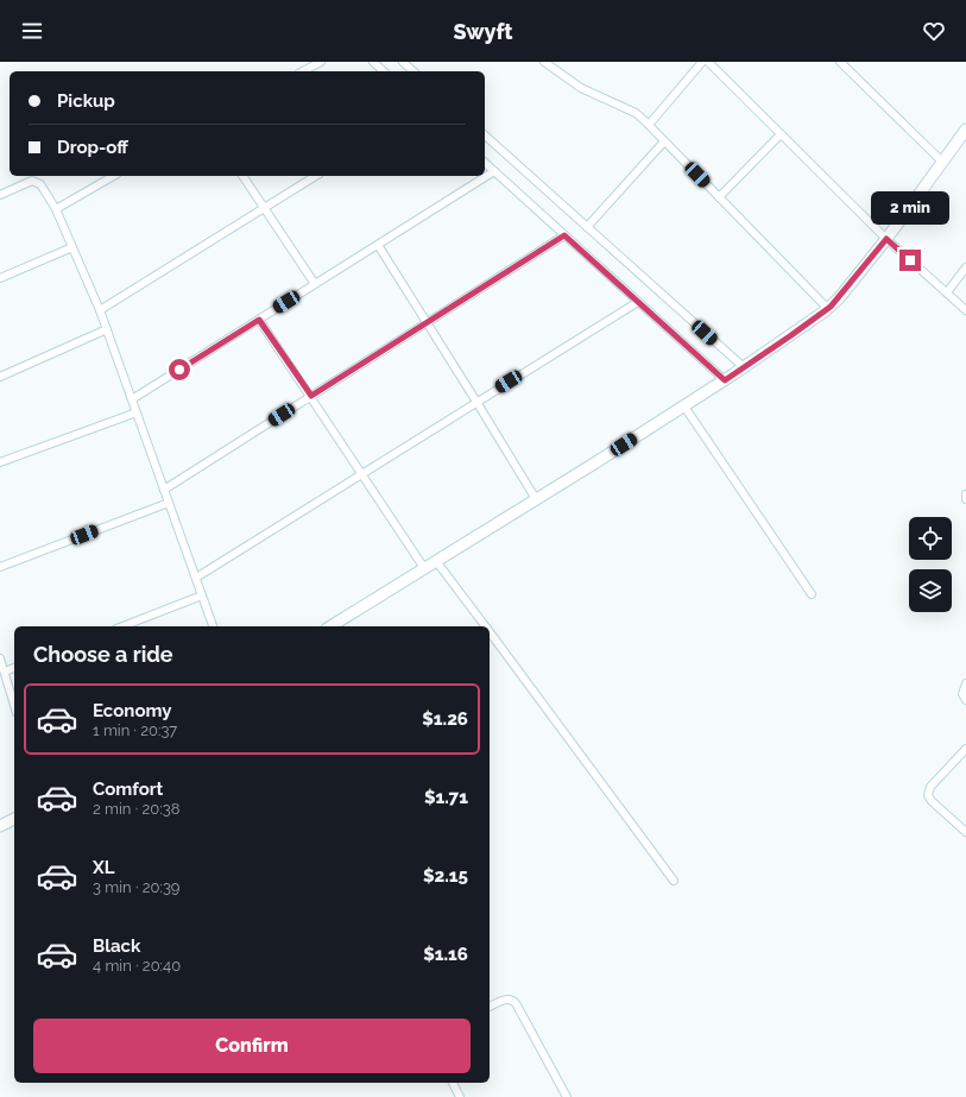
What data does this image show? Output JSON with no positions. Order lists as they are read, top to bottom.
{
  "page": {
    "header": "Swyft",
    "banner": ["Pickup", "Drop-off"],
    "bubble": "2 min",
    "heading": "Choose a ride",
    "list": [
      {
        "name": "Economy",
        "note": "1 min · 20:37",
        "value": "$1.26"
      },
      {
        "name": "Comfort",
        "note": "2 min · 20:38",
        "value": "$1.71"
      },
      {
        "name": "XL",
        "note": "3 min · 20:39",
        "value": "$2.15"
      },
      {
        "name": "Black",
        "note": "4 min · 20:40",
        "value": "$1.16"
      }
    ],
    "buttons": "Confirm"
  }
}
